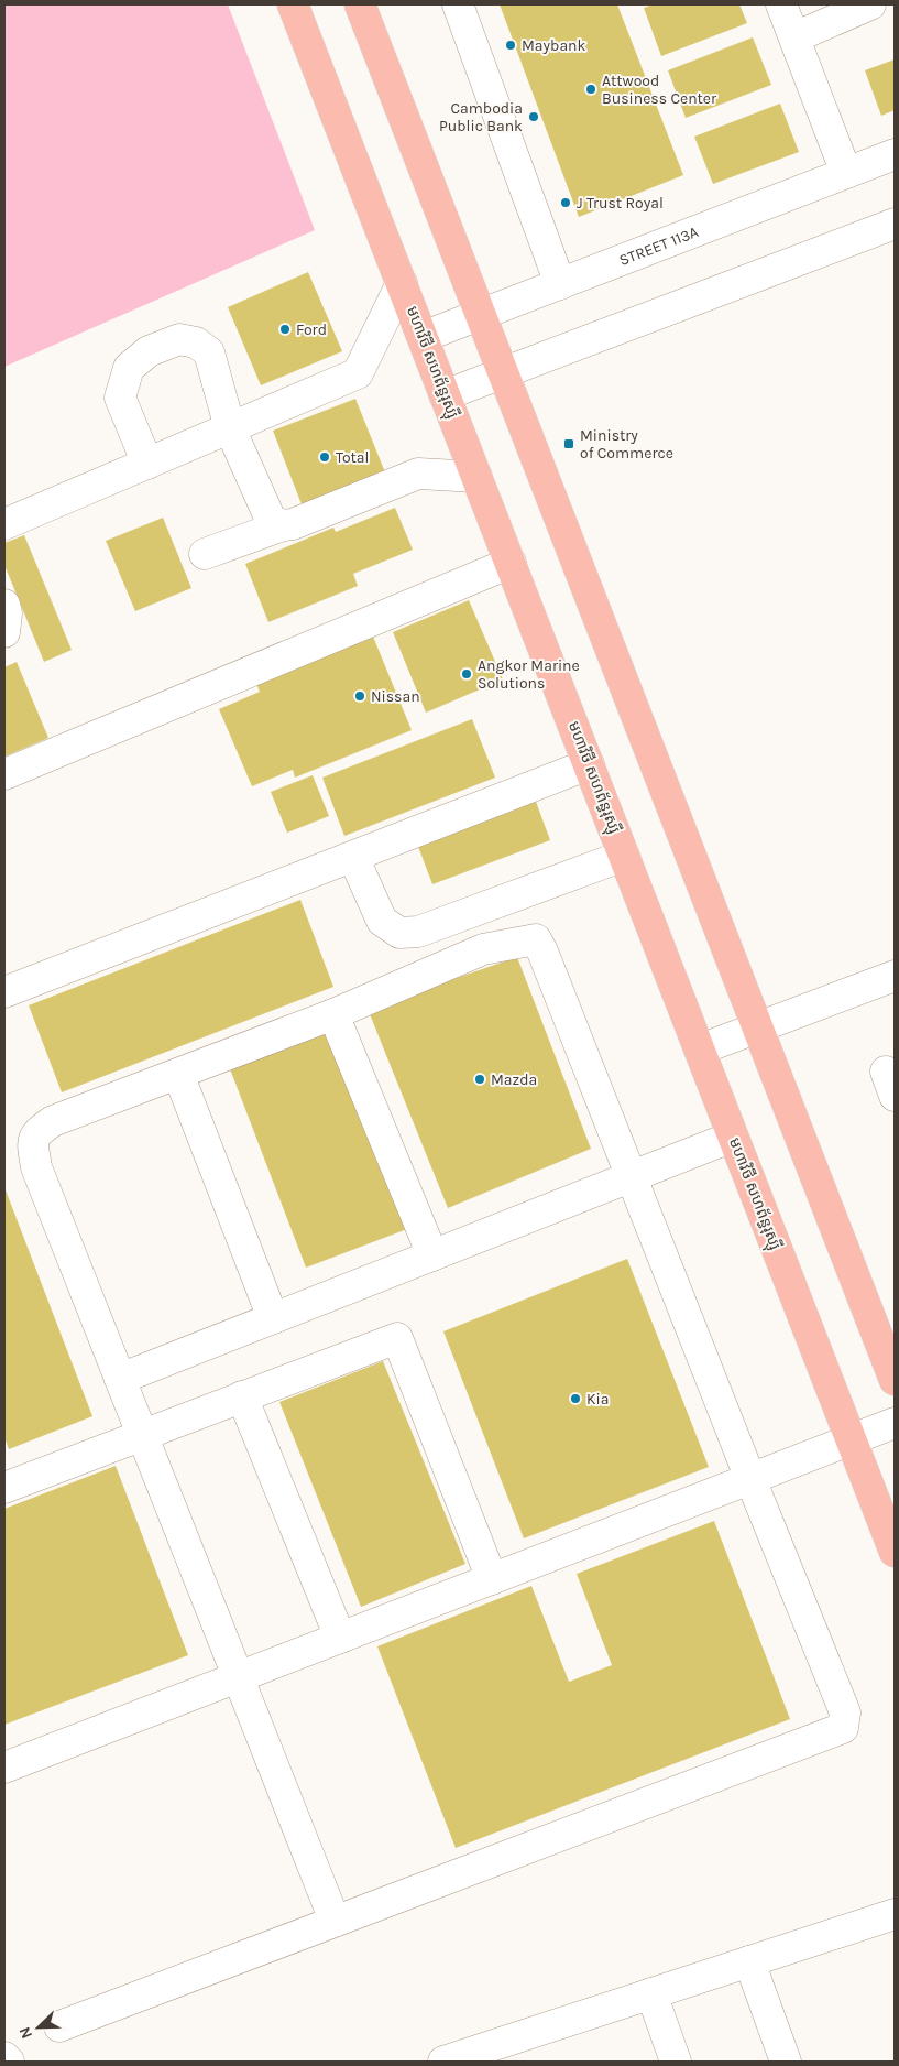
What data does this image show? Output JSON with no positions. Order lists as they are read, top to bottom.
{
  "streets": {
    "highway": ["មហាវិថី សហព័ន្ធរុស្ស៊ី"],
    "street": ["STREET 113A"]
  },
  "crossings": [
    ["STREET 113A", "មហាវិថី សហព័ន្ធរុស្ស៊ី"]
  ],
  "places": {
    "other": [
      "Maybank",
      "Attwood Business Center",
      "Cambodia Public Bank",
      "J Trust Royal",
      "Ford",
      "Total",
      "Angkor Marine Solutions",
      "Nissan",
      "Mazda",
      "Kia"
    ],
    "transit": ["Ministry of Commerce"]
  },
  "north": "bottom left"
}
